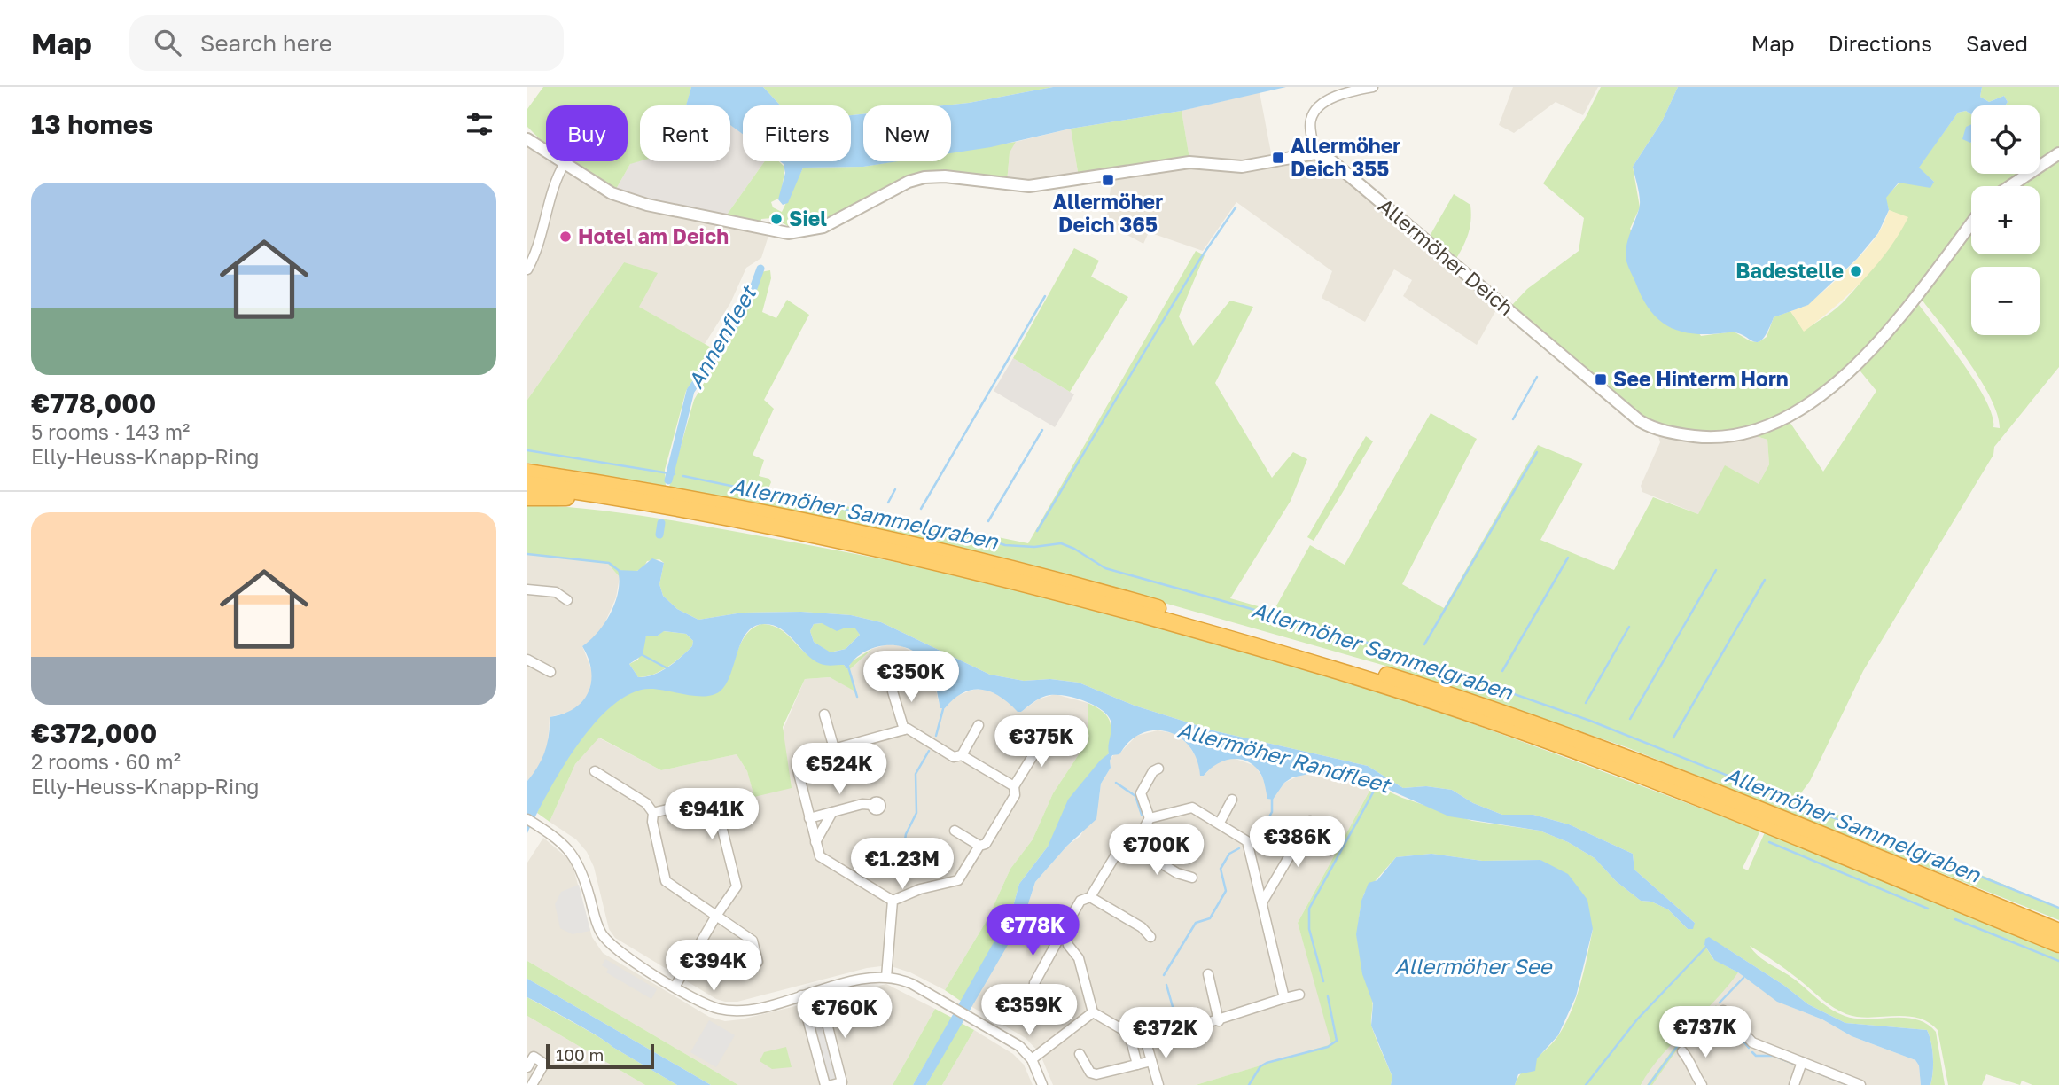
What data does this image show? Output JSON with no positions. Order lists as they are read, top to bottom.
{
  "streets": {
    "street": ["Allermöher Deich"]
  },
  "water": [
    "Annenfleet",
    "Allermöher Sammelgraben",
    "Allermöher Randfleet",
    "Allermöher See"
  ],
  "places": {
    "transit": ["Allermöher Deich 355", "Allermöher Deich 365", "See Hinterm Horn"],
    "other": ["Siel", "Hotel am Deich", "Badestelle"]
  },
  "scale_bar": "100 m",
  "page": {
    "header": "Map",
    "search": "Search here",
    "nav": ["Map", "Directions", "Saved"],
    "heading": "13 homes",
    "map_buttons": ["+", "−"],
    "chip": [
      "Buy",
      "Rent",
      "Filters",
      "New"
    ],
    "list": [
      {
        "name": "€778,000",
        "note": "5 rooms · 143 m² · Elly-Heuss-Knapp-Ring"
      },
      {
        "name": "€372,000",
        "note": "2 rooms · 60 m² · Elly-Heuss-Knapp-Ring"
      }
    ],
    "price": [
      "€350K",
      "€375K",
      "€524K",
      "€941K",
      "€386K",
      "€700K",
      "€1.23M",
      "€778K",
      "€394K",
      "€359K",
      "€760K",
      "€737K",
      "€372K"
    ],
    "scale": "100 m"
  }
}
